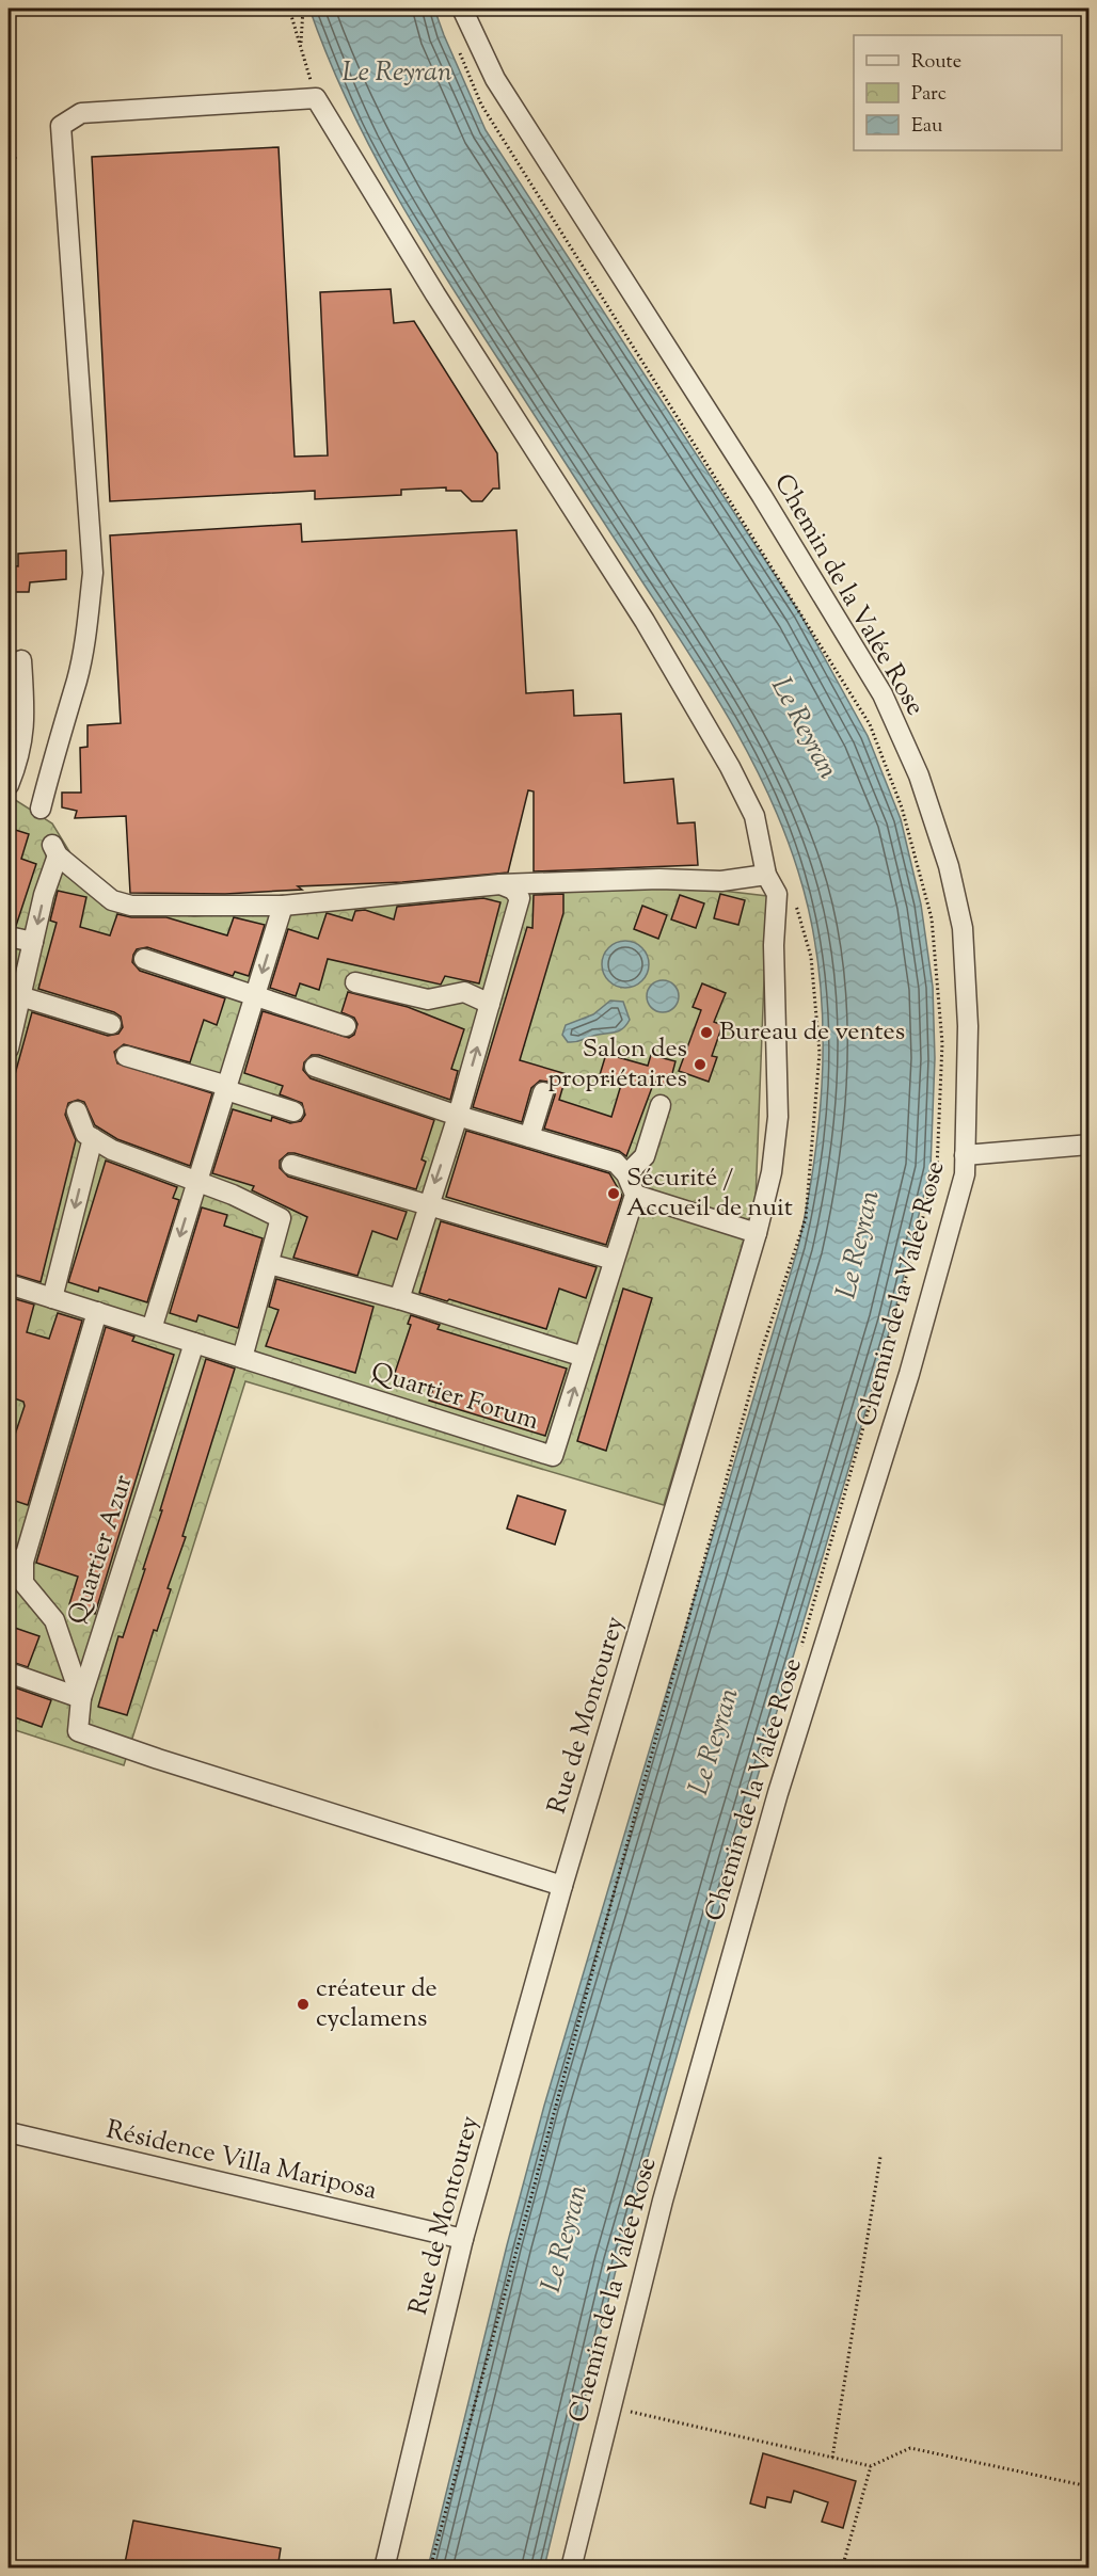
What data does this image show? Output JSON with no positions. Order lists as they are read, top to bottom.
{
  "streets": {
    "street": [
      "Chemin de la Valée Rose",
      "Quartier Forum",
      "Quartier Azur",
      "Rue de Montourey",
      "Résidence Villa Mariposa"
    ]
  },
  "crossings": [
    ["Quartier Forum", "Quartier Azur"],
    ["Rue de Montourey", "Résidence Villa Mariposa"]
  ],
  "water": ["Le Reyran"],
  "places": [
    "Bureau de ventes",
    "Salon des propriétaires",
    "Sécurité / Accueil de nuit",
    "créateur de cyclamens"
  ],
  "legend": ["Route", "Parc", "Eau"]
}
